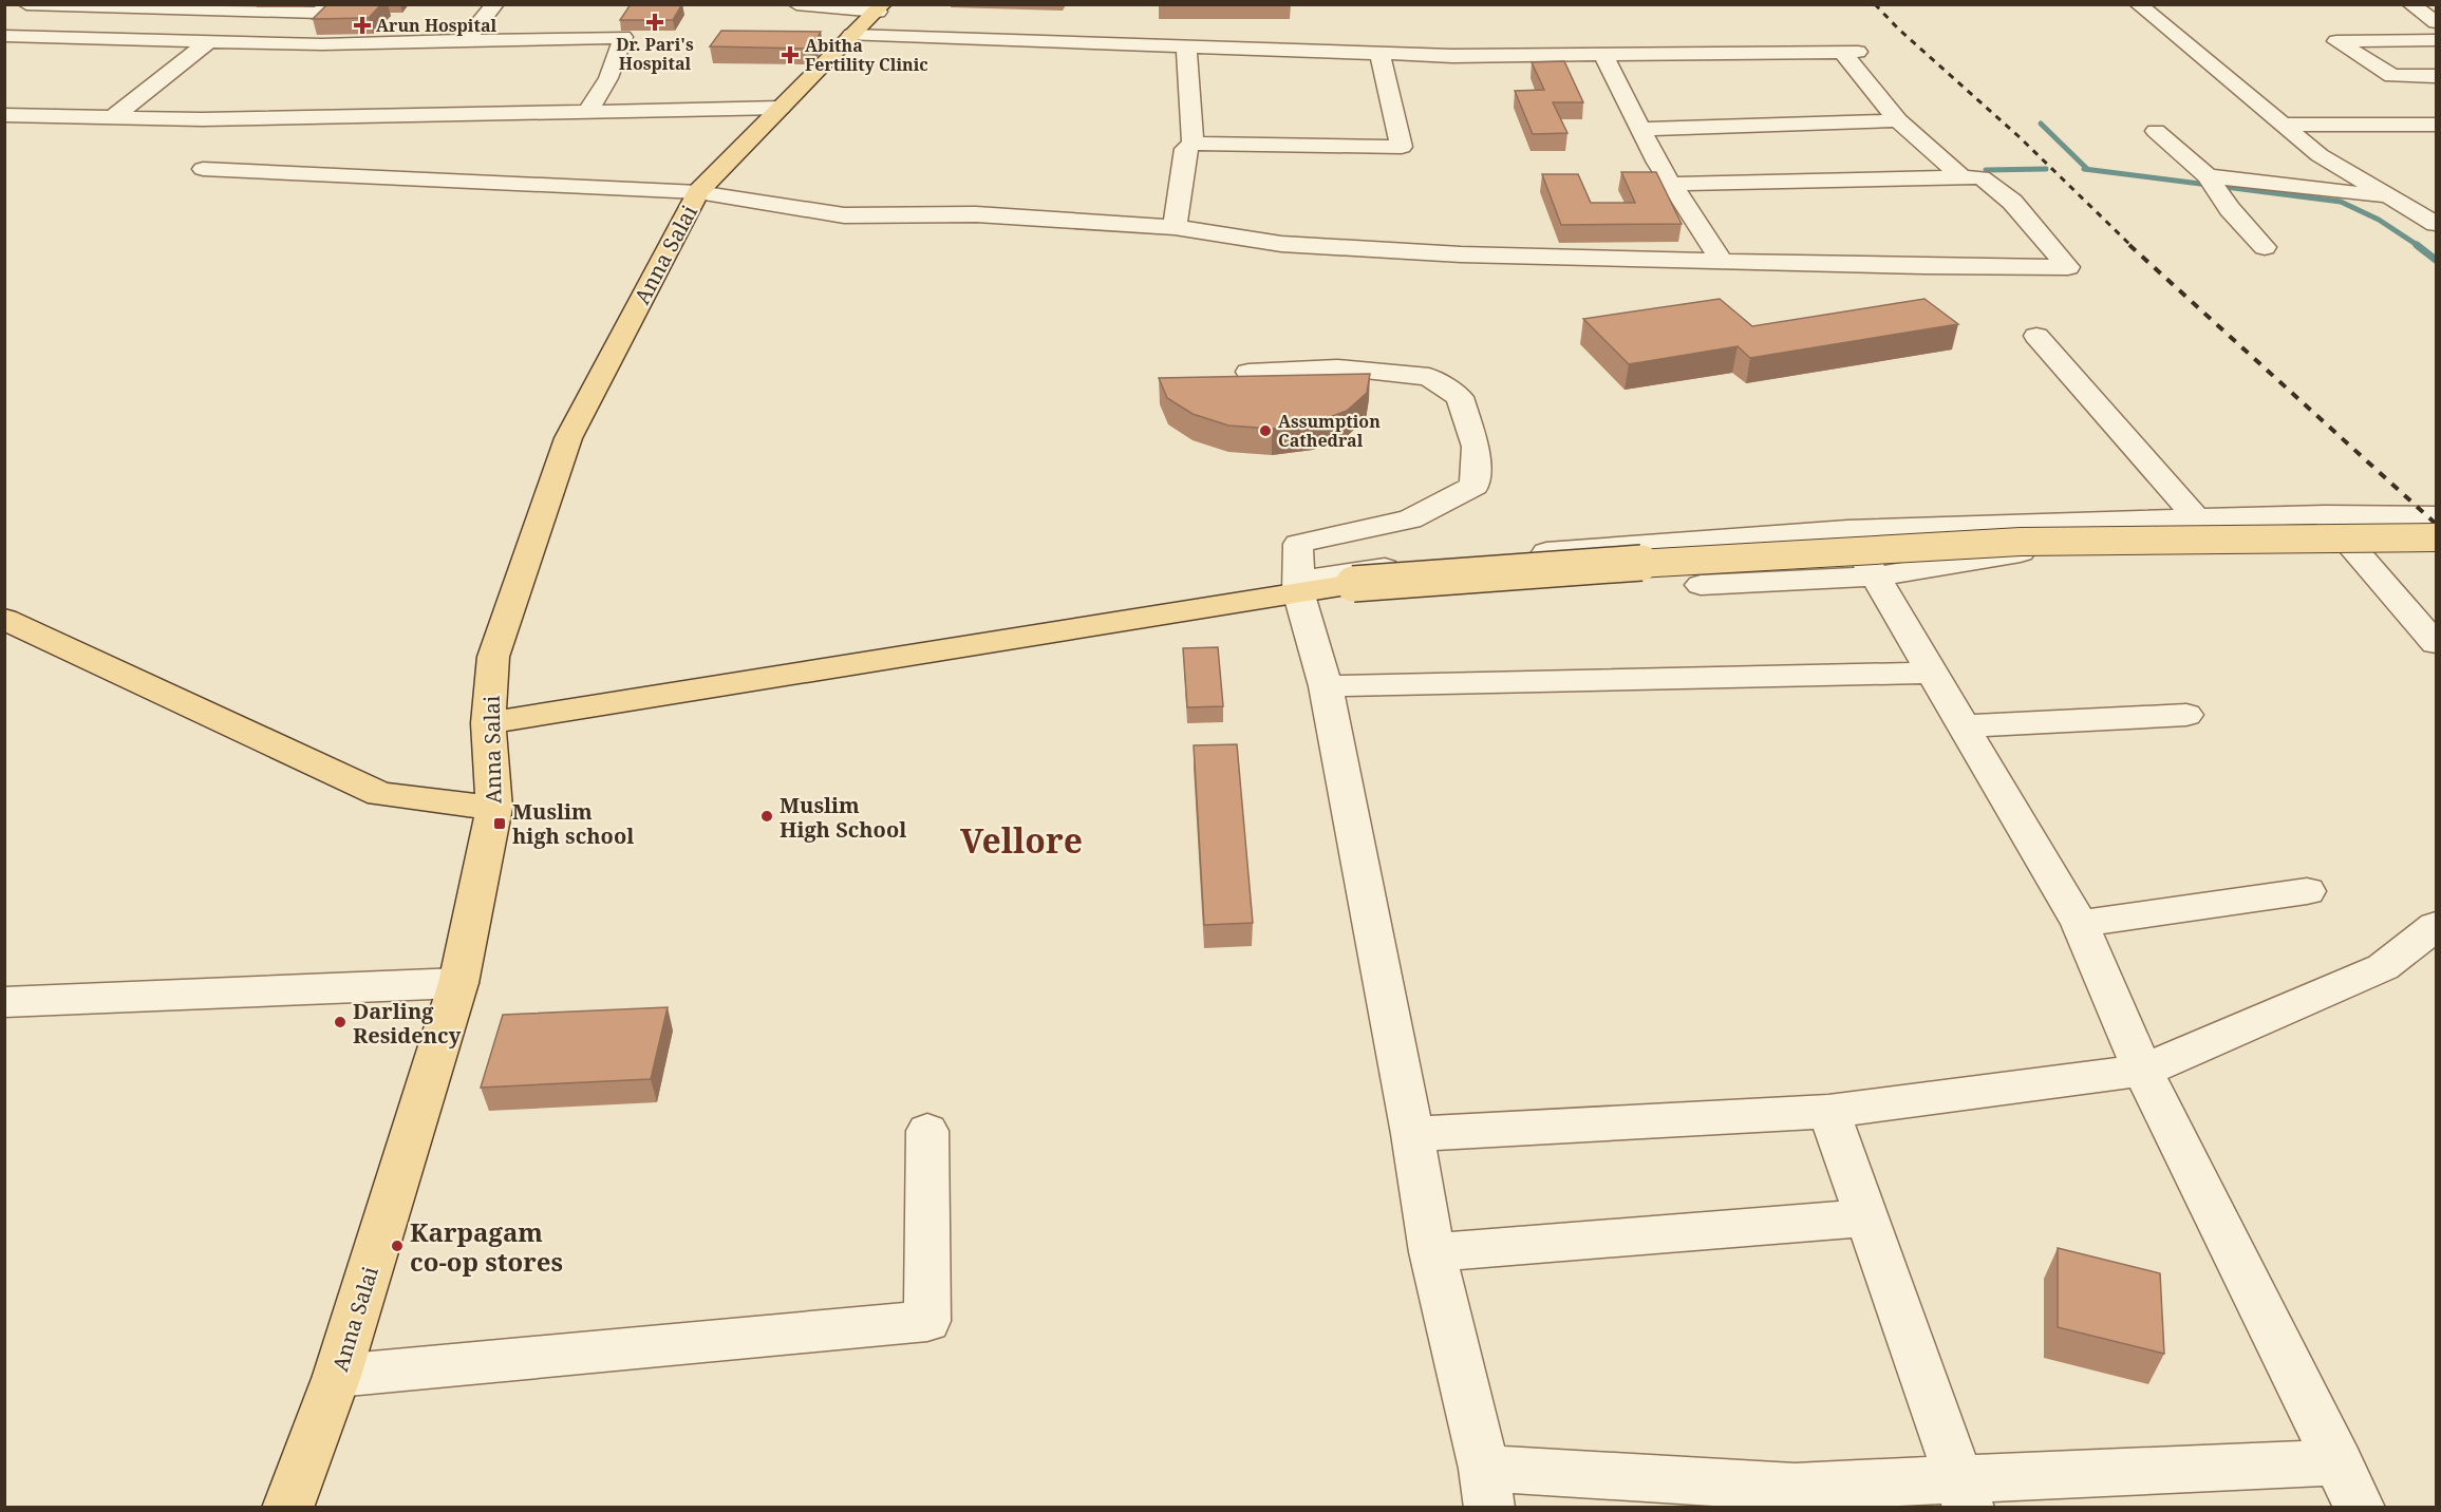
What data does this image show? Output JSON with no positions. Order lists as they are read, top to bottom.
{
  "streets": {
    "main road": ["Anna Salai"]
  },
  "districts": ["Vellore"],
  "places": {
    "health": ["Dr. Pari's Hospital", "Arun Hospital", "Abitha Fertility Clinic"],
    "other": [
      "Assumption Cathedral",
      "Muslim High School",
      "Darling Residency",
      "Karpagam co-op stores"
    ],
    "transit": ["Muslim high school"]
  }
}
